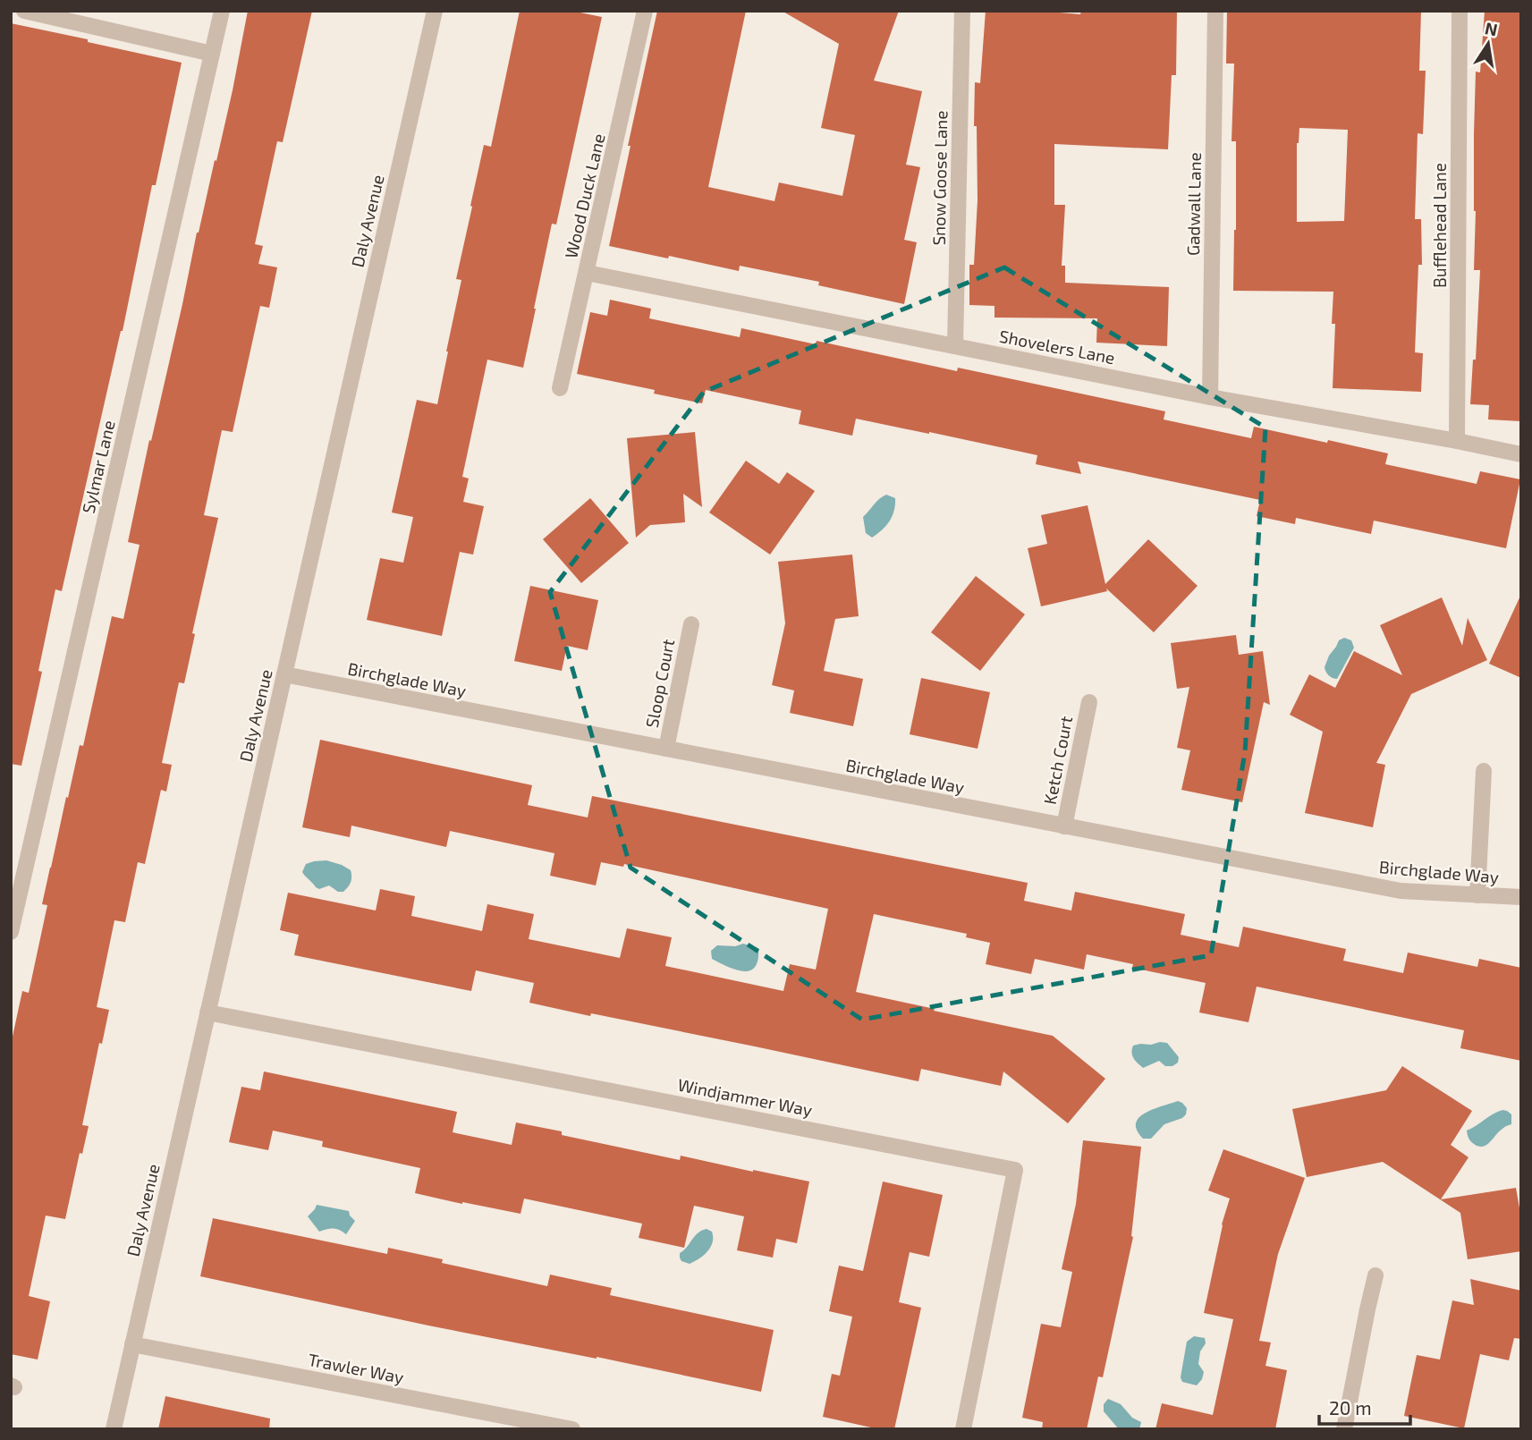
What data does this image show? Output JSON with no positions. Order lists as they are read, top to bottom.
{
  "streets": {
    "street": [
      "Snow Goose Lane",
      "Wood Duck Lane",
      "Gadwall Lane",
      "Daly Avenue",
      "Bufflehead Lane",
      "Shovelers Lane",
      "Sylmar Lane",
      "Birchglade Way",
      "Sloop Court",
      "Ketch Court",
      "Windjammer Way",
      "Trawler Way"
    ]
  },
  "crossings": [
    ["Snow Goose Lane", "Shovelers Lane"],
    ["Wood Duck Lane", "Shovelers Lane"],
    ["Gadwall Lane", "Shovelers Lane"],
    ["Daly Avenue", "Birchglade Way"],
    ["Daly Avenue", "Windjammer Way"],
    ["Daly Avenue", "Trawler Way"],
    ["Bufflehead Lane", "Shovelers Lane"],
    ["Birchglade Way", "Sloop Court"],
    ["Birchglade Way", "Ketch Court"]
  ],
  "scale_bar": "20 m",
  "north": "top"
}
